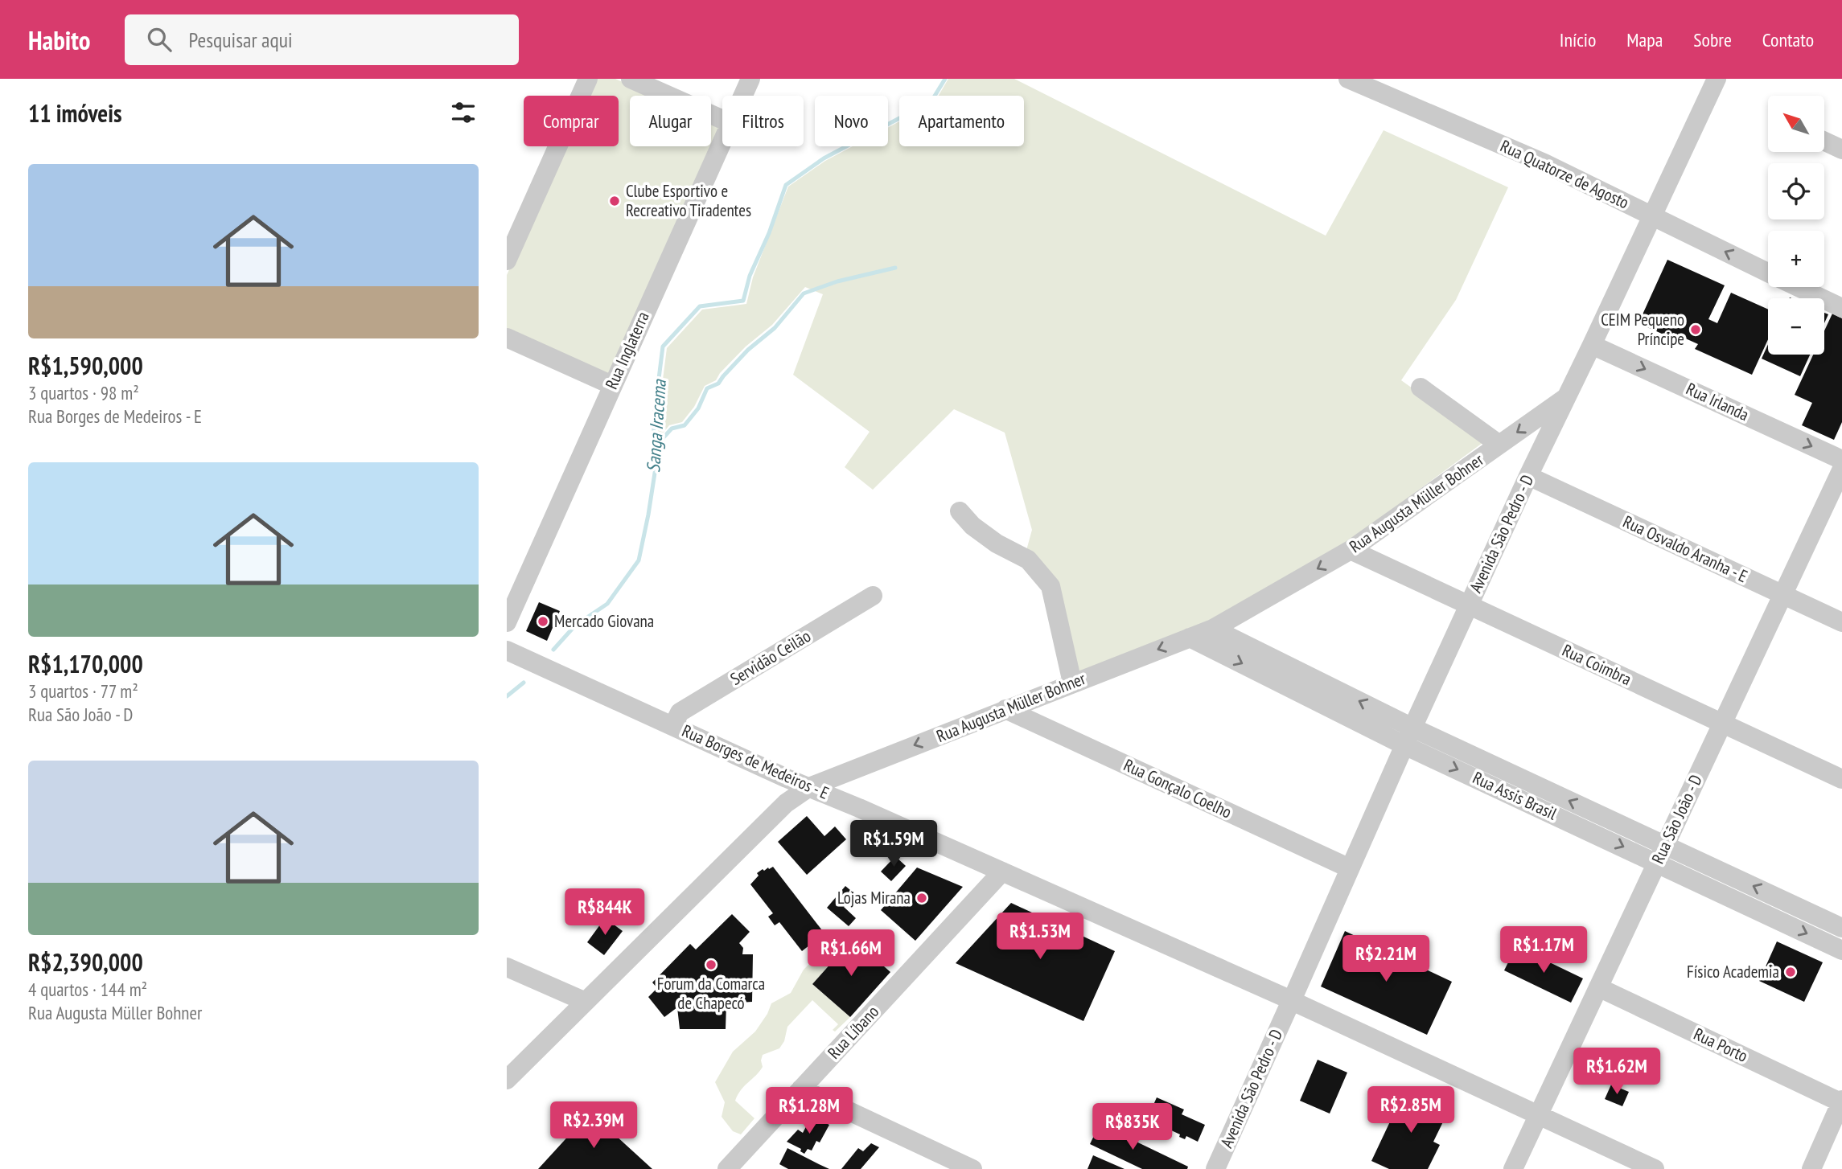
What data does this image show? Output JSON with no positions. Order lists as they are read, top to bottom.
{
  "streets": {
    "street": [
      "Rua Quatorze de Agosto",
      "Rua Inglaterra",
      "Rua Irlanda",
      "Rua Augusta Müller Bohner",
      "Avenida São Pedro - D",
      "Rua Osvaldo Aranha - E",
      "Servidão Ceilão",
      "Rua Coimbra",
      "Rua Borges de Medeiros - E",
      "Rua Gonçalo Coelho",
      "Rua Assis Brasil",
      "Rua São João - D",
      "Rua Líbano",
      "Rua Porto"
    ]
  },
  "crossings": [
    ["Rua Quatorze de Agosto", "Avenida São Pedro - D"],
    ["Rua Irlanda", "Avenida São Pedro - D"],
    ["Rua Augusta Müller Bohner", "Avenida São Pedro - D"],
    ["Rua Augusta Müller Bohner", "Rua Coimbra"],
    ["Rua Augusta Müller Bohner", "Rua Borges de Medeiros - E"],
    ["Rua Augusta Müller Bohner", "Rua Gonçalo Coelho"],
    ["Rua Augusta Müller Bohner", "Rua Assis Brasil"],
    ["Avenida São Pedro - D", "Rua Osvaldo Aranha - E"],
    ["Avenida São Pedro - D", "Rua Coimbra"],
    ["Avenida São Pedro - D", "Rua Borges de Medeiros - E"],
    ["Avenida São Pedro - D", "Rua Gonçalo Coelho"],
    ["Avenida São Pedro - D", "Rua Assis Brasil"],
    ["Rua Osvaldo Aranha - E", "Rua São João - D"],
    ["Servidão Ceilão", "Rua Borges de Medeiros - E"],
    ["Rua Coimbra", "Rua São João - D"],
    ["Rua Borges de Medeiros - E", "Rua São João - D"],
    ["Rua Borges de Medeiros - E", "Rua Líbano"],
    ["Rua Assis Brasil", "Rua São João - D"],
    ["Rua São João - D", "Rua Porto"]
  ],
  "one_way": ["Rua Irlanda", "Rua Augusta Müller Bohner"],
  "water": ["Sanga Iracema"],
  "places": [
    "Clube Esportivo e Recreativo Tiradentes",
    "CEIM Pequeno Príncipe",
    "Mercado Giovana",
    "Lojas Mirana",
    "Forum da Comarca de Chapecó",
    "Físico Academia"
  ],
  "north": "top left",
  "page": {
    "header": "Habito",
    "search": "Pesquisar aqui",
    "nav": [
      "Início",
      "Mapa",
      "Sobre",
      "Contato"
    ],
    "heading": "11 imóveis",
    "map_buttons": ["+", "−"],
    "chip": [
      "Comprar",
      "Alugar",
      "Filtros",
      "Novo",
      "Apartamento"
    ],
    "list": [
      {
        "name": "R$1,590,000",
        "note": "3 quartos · 98 m² · Rua Borges de Medeiros - E"
      },
      {
        "name": "R$1,170,000",
        "note": "3 quartos · 77 m² · Rua São João - D"
      },
      {
        "name": "R$2,390,000",
        "note": "4 quartos · 144 m² · Rua Augusta Müller Bohner"
      }
    ],
    "price": [
      "R$1.59M",
      "R$844K",
      "R$1.53M",
      "R$1.17M",
      "R$1.66M",
      "R$2.21M",
      "R$1.62M",
      "R$2.85M",
      "R$1.28M",
      "R$2.39M",
      "R$835K"
    ]
  }
}
